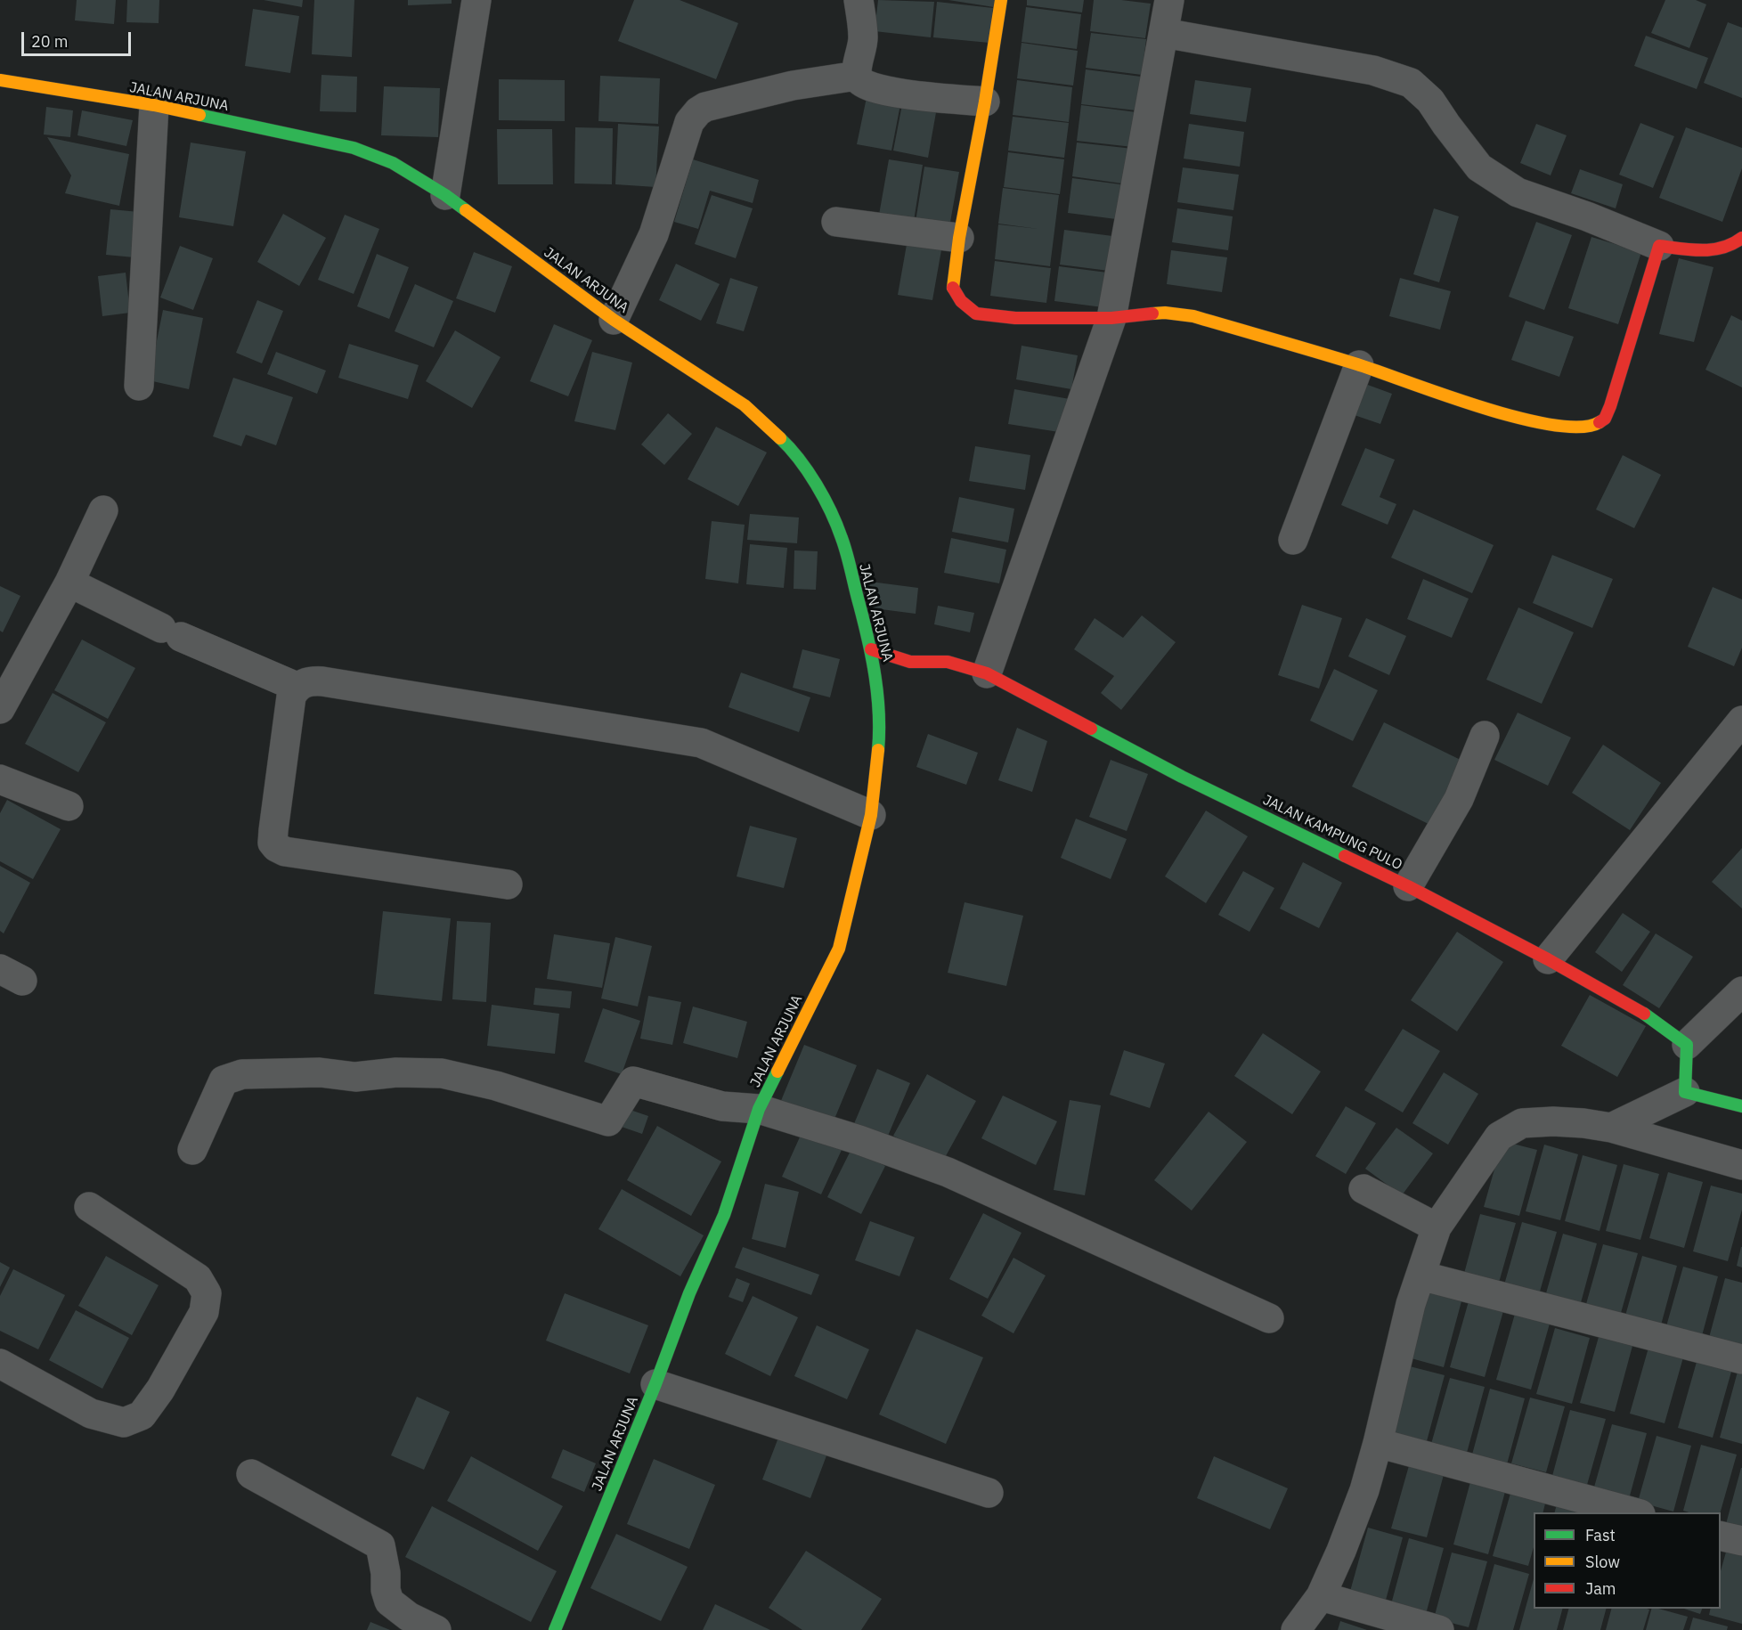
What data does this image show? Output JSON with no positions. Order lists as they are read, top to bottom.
{
  "streets": {
    "street": ["JALAN ARJUNA", "JALAN KAMPUNG PULO"]
  },
  "crossings": [
    ["JALAN ARJUNA", "JALAN KAMPUNG PULO"]
  ],
  "legend": ["Fast", "Slow", "Jam"],
  "scale_bar": "20 m"
}
